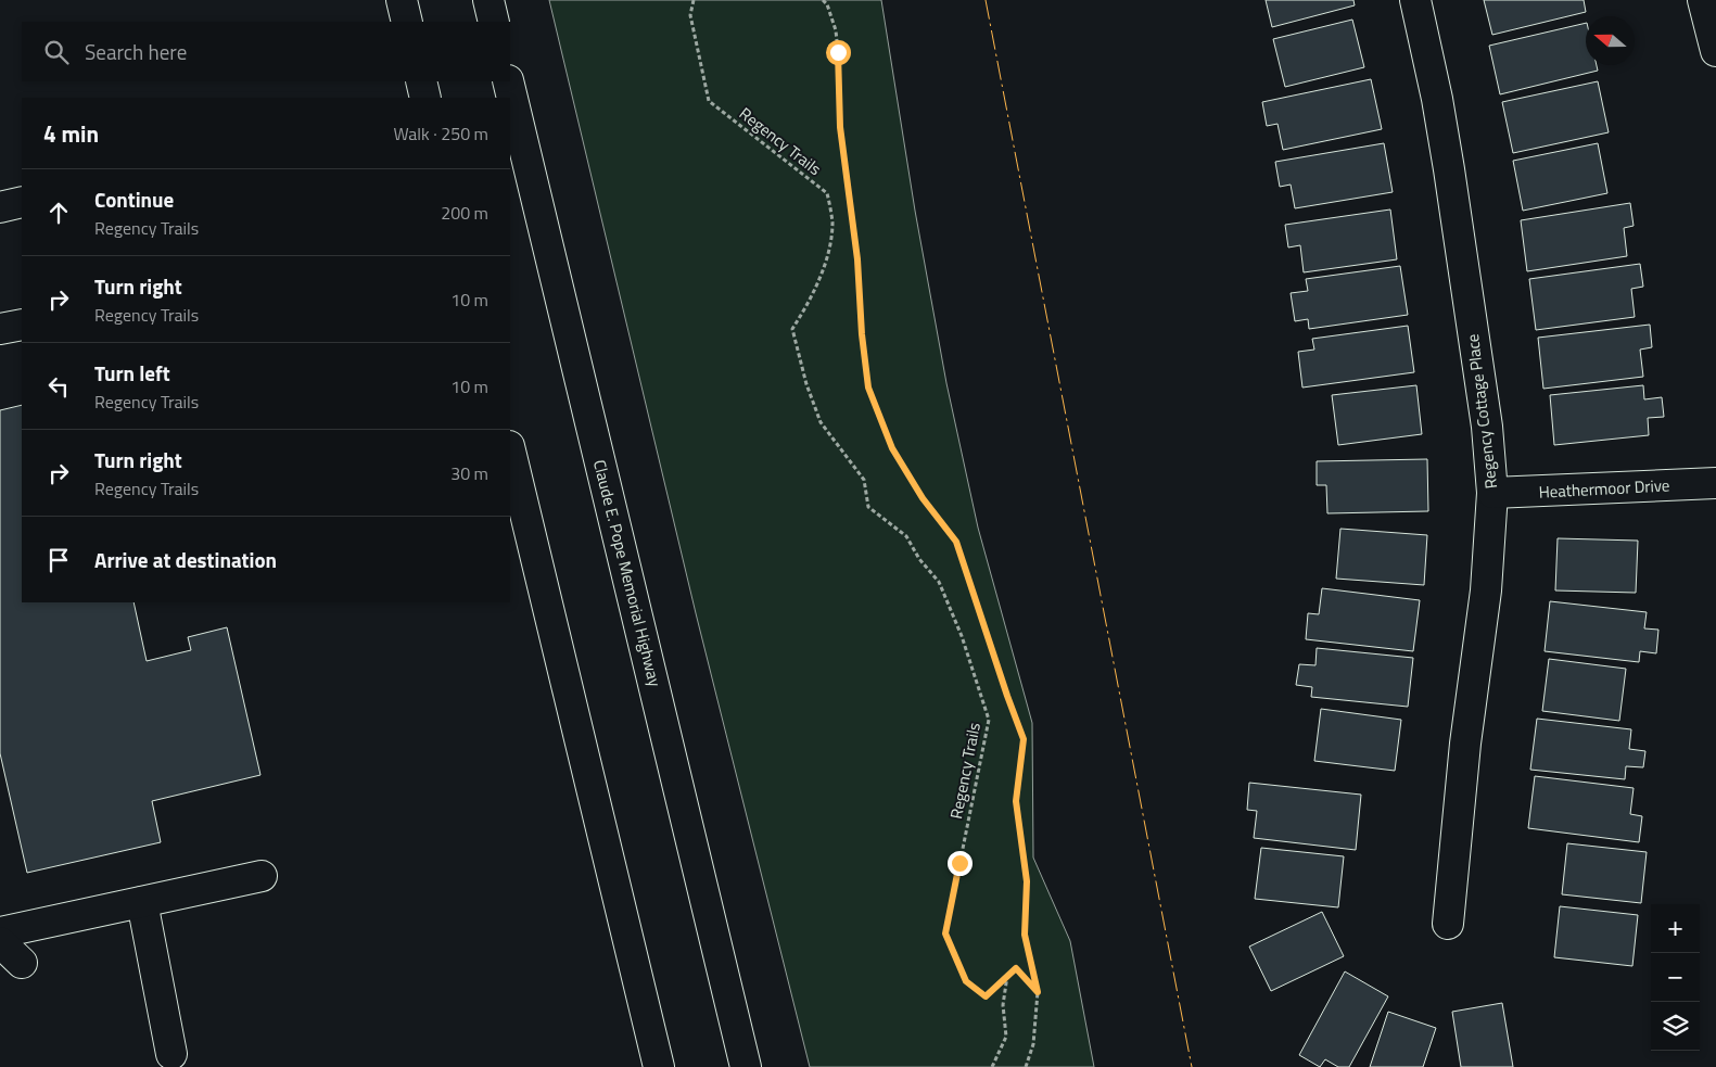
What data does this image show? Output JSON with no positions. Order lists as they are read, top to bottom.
{
  "streets": {
    "main road": ["Regency Cottage Place", "Heathermoor Drive", "Claude E. Pope Memorial Highway"],
    "path": ["Regency Trails"]
  },
  "crossings": [
    ["Regency Cottage Place", "Heathermoor Drive"]
  ],
  "north": "left",
  "page": {
    "search": "Search here",
    "heading": ["4 min", "Walk · 250 m"],
    "list": [
      ["Continue", "Regency Trails", "200 m"],
      ["Turn right", "Regency Trails", "10 m"],
      ["Turn left", "Regency Trails", "10 m"],
      ["Turn right", "Regency Trails", "30 m"],
      "Arrive at destination"
    ],
    "map_buttons": ["+", "−"]
  }
}
